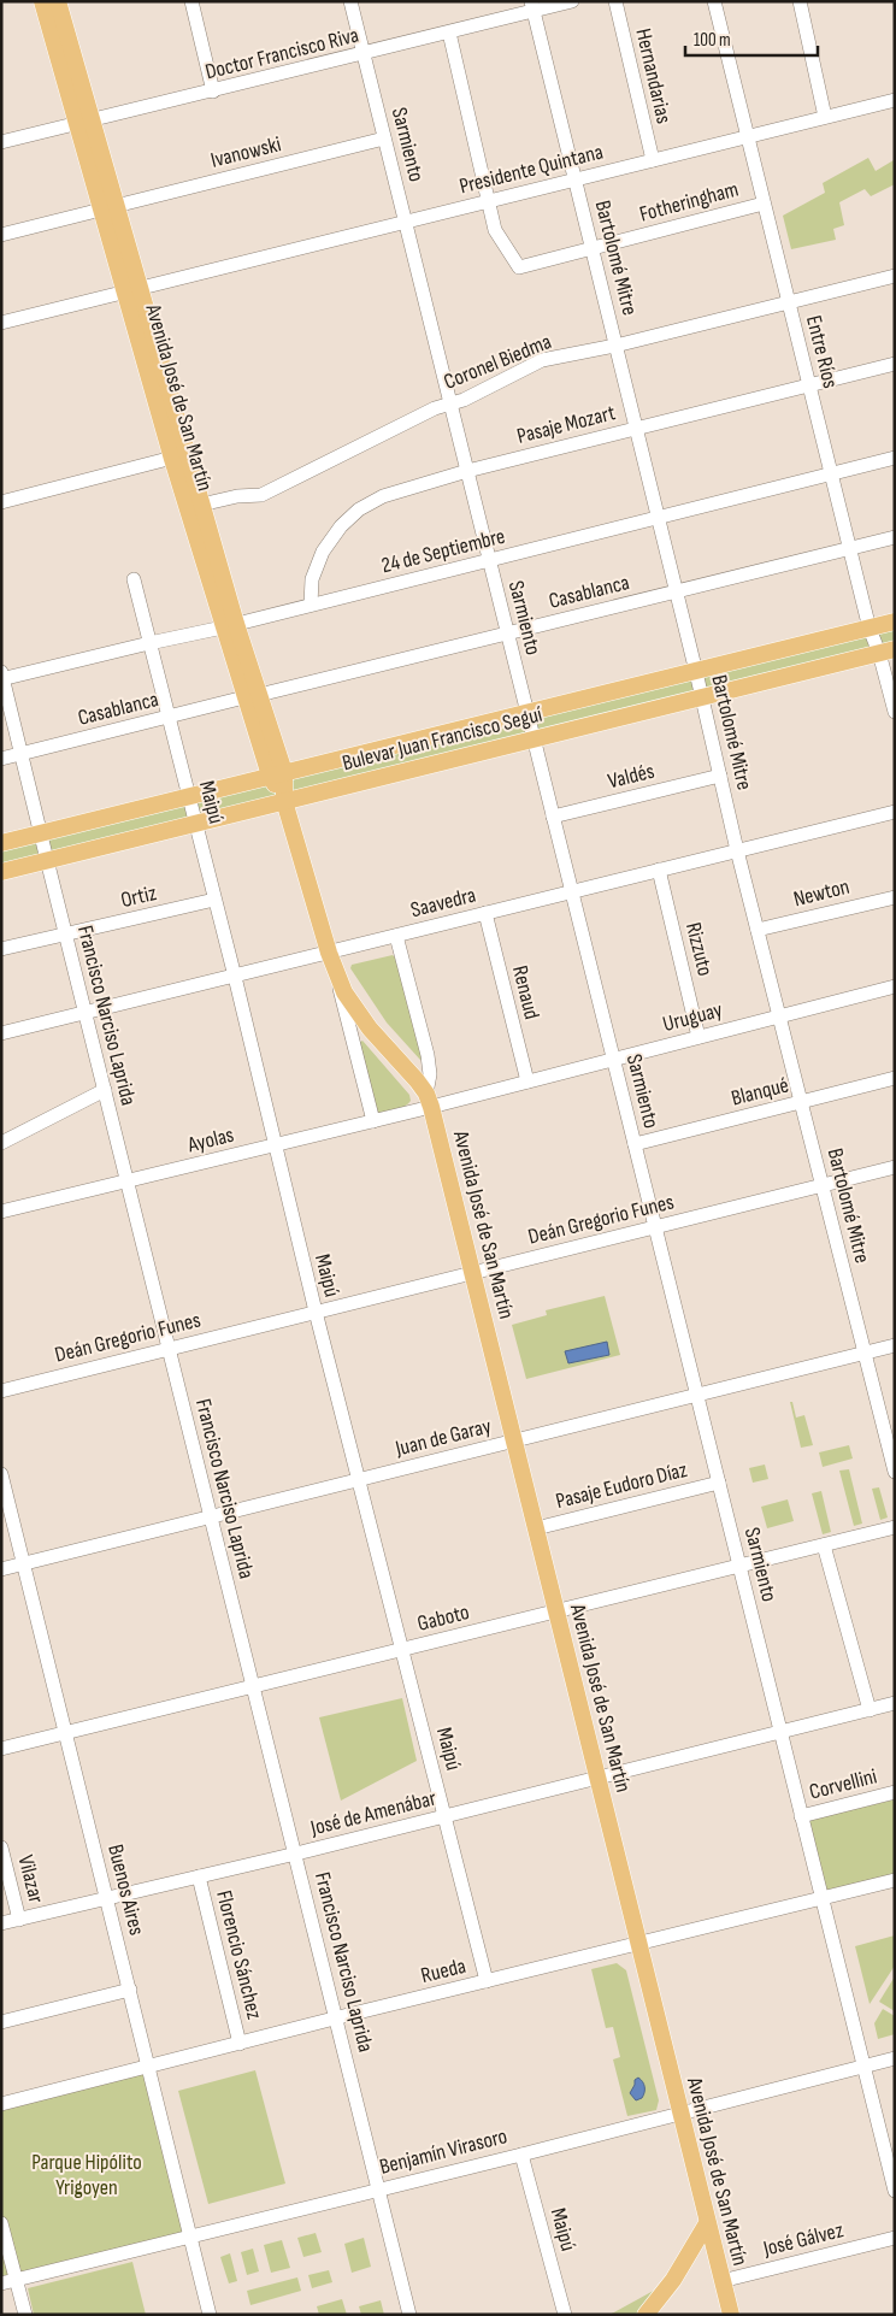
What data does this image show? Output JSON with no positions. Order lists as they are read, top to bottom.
{
  "streets": {
    "main road": ["Avenida José de San Martín", "Bulevar Juan Francisco Seguí"],
    "street": [
      "Doctor Francisco Riva",
      "Hernandarias",
      "Sarmiento",
      "Ivanowski",
      "Presidente Quintana",
      "Fotheringham",
      "Bartolomé Mitre",
      "Entre Ríos",
      "Coronel Biedma",
      "Pasaje Mozart",
      "24 de Septiembre",
      "Casablanca",
      "Valdés",
      "Maipú",
      "Newton",
      "Ortiz",
      "Saavedra",
      "Rizzuto",
      "Renaud",
      "Francisco Narciso Laprida",
      "Uruguay",
      "Blanqué",
      "Ayolas",
      "Deán Gregorio Funes",
      "Juan de Garay",
      "Pasaje Eudoro Díaz",
      "Gaboto",
      "Corvellini",
      "José de Amenábar",
      "Vilazar",
      "Buenos Aires",
      "Florencio Sánchez",
      "Rueda",
      "Benjamín Virasoro",
      "José Gálvez"
    ]
  },
  "crossings": [
    ["Doctor Francisco Riva", "Sarmiento"],
    ["Doctor Francisco Riva", "Bartolomé Mitre"],
    ["Doctor Francisco Riva", "Avenida José de San Martín"],
    ["Hernandarias", "Presidente Quintana"],
    ["Sarmiento", "Ivanowski"],
    ["Sarmiento", "Presidente Quintana"],
    ["Sarmiento", "Coronel Biedma"],
    ["Sarmiento", "Pasaje Mozart"],
    ["Sarmiento", "24 de Septiembre"],
    ["Sarmiento", "Casablanca"],
    ["Sarmiento", "Bulevar Juan Francisco Seguí"],
    ["Sarmiento", "Valdés"],
    ["Sarmiento", "Saavedra"],
    ["Sarmiento", "Uruguay"],
    ["Sarmiento", "Blanqué"],
    ["Sarmiento", "Deán Gregorio Funes"],
    ["Sarmiento", "Juan de Garay"],
    ["Sarmiento", "Pasaje Eudoro Díaz"],
    ["Sarmiento", "Gaboto"],
    ["Sarmiento", "Corvellini"],
    ["Sarmiento", "José de Amenábar"],
    ["Sarmiento", "Rueda"],
    ["Sarmiento", "Benjamín Virasoro"],
    ["Ivanowski", "Avenida José de San Martín"],
    ["Presidente Quintana", "Fotheringham"],
    ["Presidente Quintana", "Bartolomé Mitre"],
    ["Presidente Quintana", "Entre Ríos"],
    ["Presidente Quintana", "Avenida José de San Martín"],
    ["Fotheringham", "Bartolomé Mitre"],
    ["Fotheringham", "Entre Ríos"],
    ["Bartolomé Mitre", "Coronel Biedma"],
    ["Bartolomé Mitre", "Pasaje Mozart"],
    ["Bartolomé Mitre", "24 de Septiembre"],
    ["Bartolomé Mitre", "Casablanca"],
    ["Bartolomé Mitre", "Bulevar Juan Francisco Seguí"],
    ["Bartolomé Mitre", "Valdés"],
    ["Bartolomé Mitre", "Newton"],
    ["Bartolomé Mitre", "Saavedra"],
    ["Bartolomé Mitre", "Uruguay"],
    ["Bartolomé Mitre", "Blanqué"],
    ["Bartolomé Mitre", "Deán Gregorio Funes"],
    ["Bartolomé Mitre", "Juan de Garay"],
    ["Entre Ríos", "Coronel Biedma"],
    ["Entre Ríos", "Pasaje Mozart"],
    ["Entre Ríos", "24 de Septiembre"],
    ["Entre Ríos", "Casablanca"],
    ["Entre Ríos", "Bulevar Juan Francisco Seguí"],
    ["Coronel Biedma", "Avenida José de San Martín"],
    ["Avenida José de San Martín", "24 de Septiembre"],
    ["Avenida José de San Martín", "Casablanca"],
    ["Avenida José de San Martín", "Bulevar Juan Francisco Seguí"],
    ["Avenida José de San Martín", "Saavedra"],
    ["Avenida José de San Martín", "Uruguay"],
    ["Avenida José de San Martín", "Ayolas"],
    ["Avenida José de San Martín", "Deán Gregorio Funes"],
    ["Avenida José de San Martín", "Juan de Garay"],
    ["Avenida José de San Martín", "Pasaje Eudoro Díaz"],
    ["Avenida José de San Martín", "Gaboto"],
    ["Avenida José de San Martín", "José de Amenábar"],
    ["Avenida José de San Martín", "Rueda"],
    ["Avenida José de San Martín", "Benjamín Virasoro"],
    ["Avenida José de San Martín", "José Gálvez"],
    ["Pasaje Mozart", "24 de Septiembre"],
    ["24 de Septiembre", "Maipú"],
    ["24 de Septiembre", "Francisco Narciso Laprida"],
    ["Casablanca", "Maipú"],
    ["Casablanca", "Francisco Narciso Laprida"],
    ["Bulevar Juan Francisco Seguí", "Maipú"],
    ["Bulevar Juan Francisco Seguí", "Francisco Narciso Laprida"],
    ["Maipú", "Ortiz"],
    ["Maipú", "Saavedra"],
    ["Maipú", "Ayolas"],
    ["Maipú", "Deán Gregorio Funes"],
    ["Maipú", "Juan de Garay"],
    ["Maipú", "Gaboto"],
    ["Maipú", "José de Amenábar"],
    ["Maipú", "Rueda"],
    ["Maipú", "Benjamín Virasoro"],
    ["Ortiz", "Francisco Narciso Laprida"],
    ["Saavedra", "Rizzuto"],
    ["Saavedra", "Renaud"],
    ["Saavedra", "Francisco Narciso Laprida"],
    ["Rizzuto", "Uruguay"],
    ["Renaud", "Uruguay"],
    ["Francisco Narciso Laprida", "Ayolas"],
    ["Francisco Narciso Laprida", "Deán Gregorio Funes"],
    ["Francisco Narciso Laprida", "Juan de Garay"],
    ["Francisco Narciso Laprida", "Gaboto"],
    ["Francisco Narciso Laprida", "José de Amenábar"],
    ["Francisco Narciso Laprida", "Rueda"],
    ["Francisco Narciso Laprida", "Benjamín Virasoro"],
    ["Uruguay", "Ayolas"],
    ["Juan de Garay", "Buenos Aires"],
    ["Gaboto", "Buenos Aires"],
    ["José de Amenábar", "Vilazar"],
    ["José de Amenábar", "Buenos Aires"],
    ["José de Amenábar", "Florencio Sánchez"],
    ["Buenos Aires", "Rueda"],
    ["Buenos Aires", "Benjamín Virasoro"],
    ["Florencio Sánchez", "Rueda"]
  ],
  "parks": ["Parque Hipólito Yrigoyen"],
  "scale_bar": "100 m"
}
